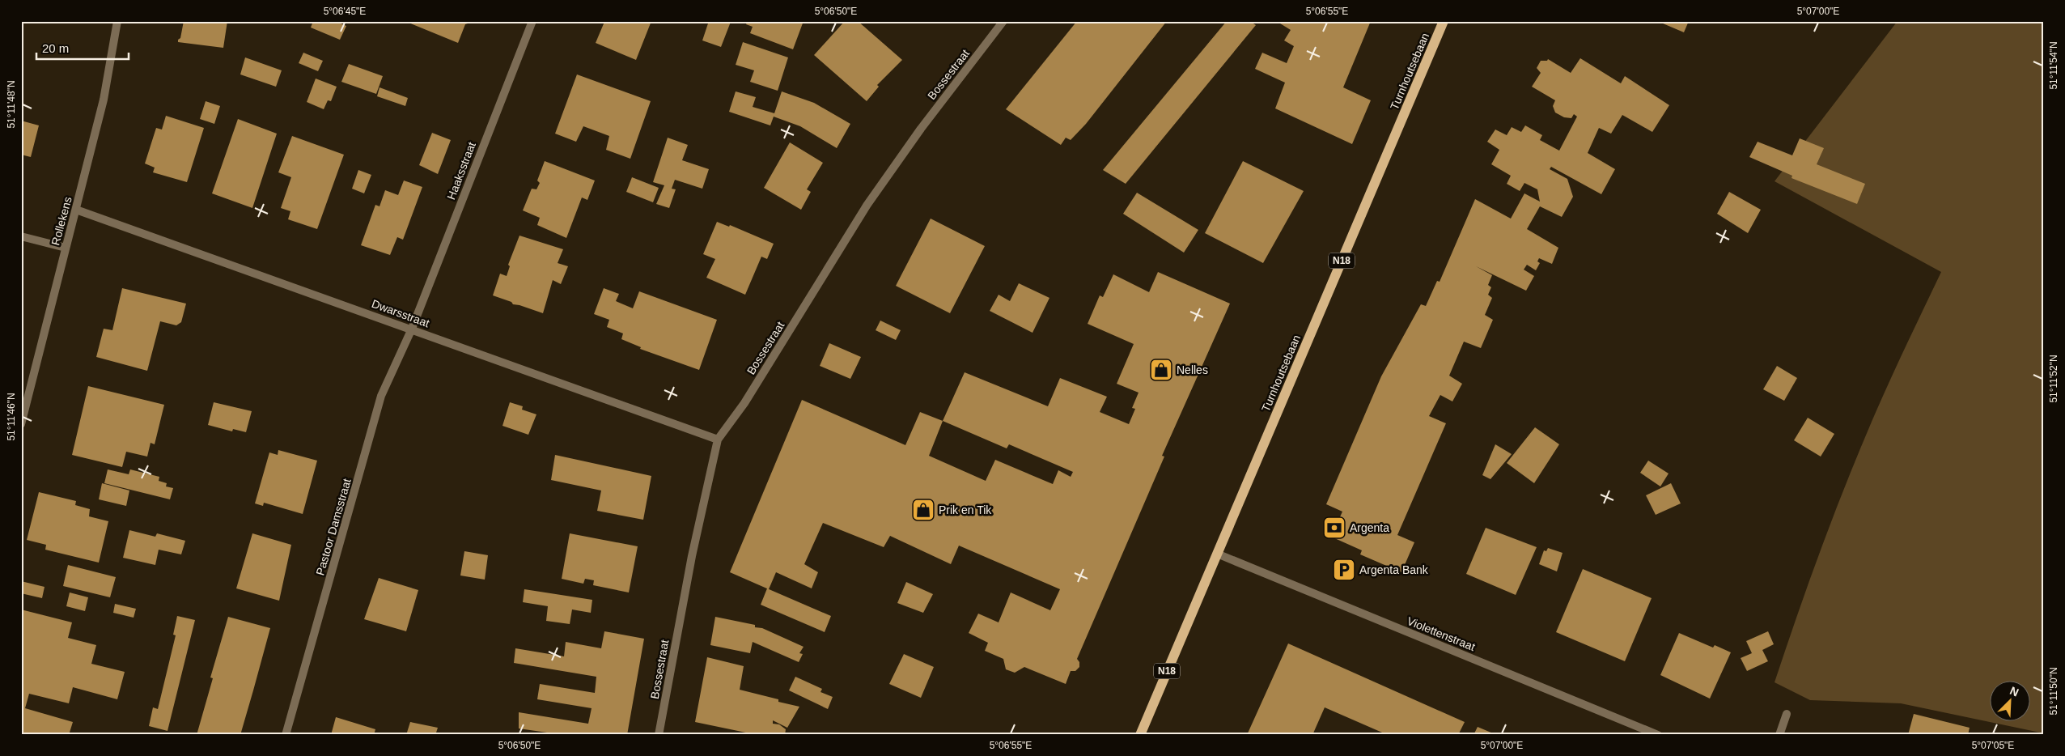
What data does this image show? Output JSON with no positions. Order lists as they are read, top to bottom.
{
  "streets": {
    "main road": ["Turnhoutsebaan", "N18"],
    "street": [
      "Bossestraat",
      "Haaksstraat",
      "Rollekens",
      "Dwarsstraat",
      "Pastoor Damsstraat",
      "Violettenstraat"
    ]
  },
  "crossings": [
    ["Turnhoutsebaan", "Violettenstraat"],
    ["Bossestraat", "Dwarsstraat"],
    ["Haaksstraat", "Dwarsstraat"],
    ["Haaksstraat", "Pastoor Damsstraat"],
    ["Rollekens", "Dwarsstraat"],
    ["Dwarsstraat", "Pastoor Damsstraat"]
  ],
  "places": {
    "shop": ["Nelles", "Prik en Tik"],
    "bank": ["Argenta"],
    "parking": ["Argenta Bank"]
  },
  "scale_bar": "20 m",
  "north": "top right",
  "coordinates": [
    "5°06'45\"E",
    "5°06'50\"E",
    "5°06'55\"E",
    "5°07'00\"E",
    "51°11'54\"N",
    "51°11'48\"N",
    "51°11'52\"N",
    "51°11'46\"N",
    "51°11'50\"N",
    "5°07'05\"E"
  ]
}
